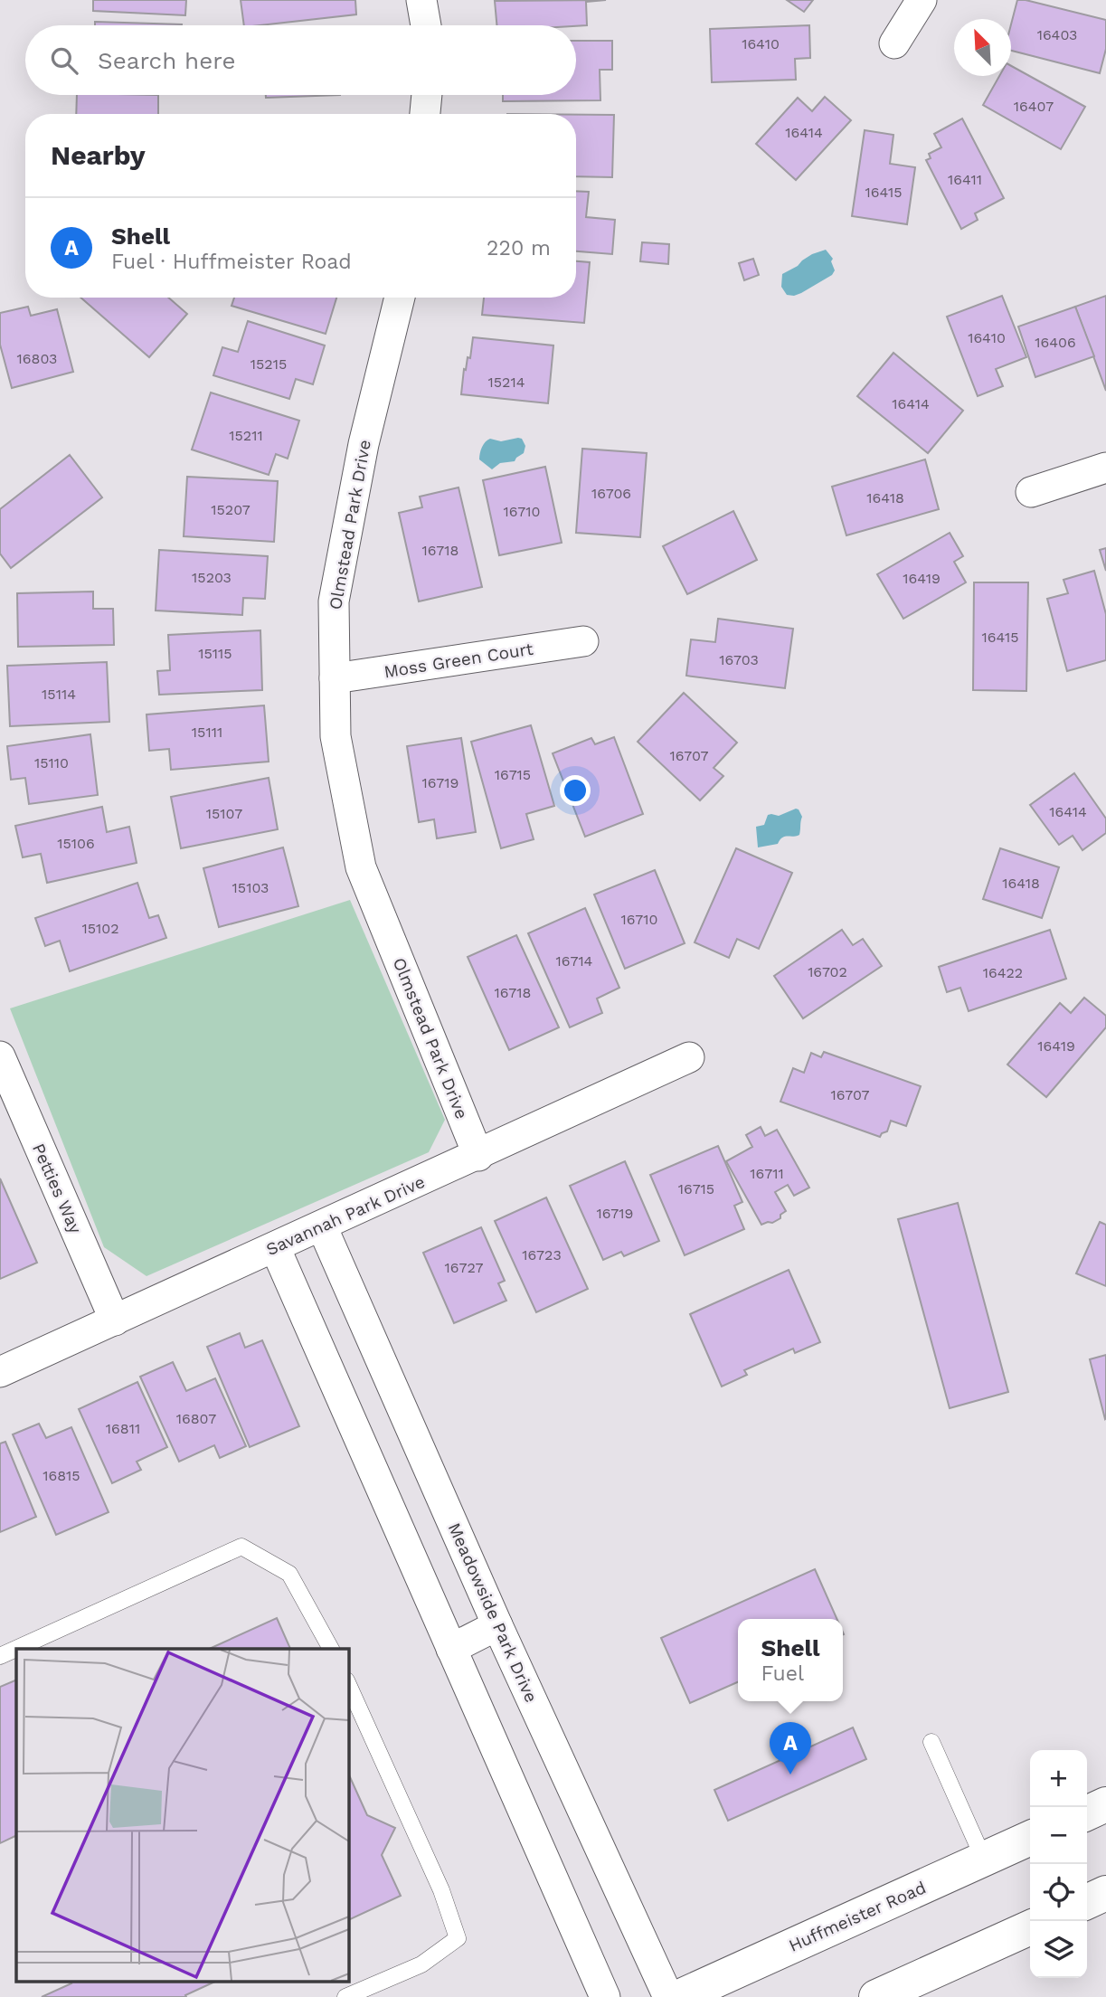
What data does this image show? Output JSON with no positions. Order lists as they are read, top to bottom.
{
  "streets": {
    "main road": ["Huffmeister Road"],
    "street": [
      "Olmstead Park Drive",
      "Moss Green Court",
      "Petties Way",
      "Savannah Park Drive",
      "Meadowside Park Drive"
    ]
  },
  "crossings": [
    ["Olmstead Park Drive", "Moss Green Court"],
    ["Olmstead Park Drive", "Savannah Park Drive"],
    ["Petties Way", "Savannah Park Drive"],
    ["Savannah Park Drive", "Meadowside Park Drive"]
  ],
  "house_numbers": [
    "16403",
    "16410",
    "16407",
    "16414",
    "16411",
    "16415",
    "16410",
    "16406",
    "16803",
    "15215",
    "15214",
    "16414",
    "15211",
    "16706",
    "16418",
    "15207",
    "16710",
    "16718",
    "15203",
    "16419",
    "16415",
    "15115",
    "16703",
    "15114",
    "15111",
    "16707",
    "15110",
    "16715",
    "16719",
    "16414",
    "15107",
    "15106",
    "16418",
    "15103",
    "16710",
    "15102",
    "16714",
    "16702",
    "16422",
    "16718",
    "16419",
    "16707",
    "16711",
    "16715",
    "16719",
    "16723",
    "16727",
    "16807",
    "16811",
    "16815"
  ],
  "north": "top left",
  "page": {
    "search": "Search here",
    "heading": "Nearby",
    "list": [
      {
        "mark": "A",
        "name": "Shell",
        "note": "Fuel · Huffmeister Road",
        "value": "220 m"
      }
    ],
    "popup": ["Shell", "Fuel"],
    "pins": "A",
    "map_buttons": ["+", "−"]
  }
}
